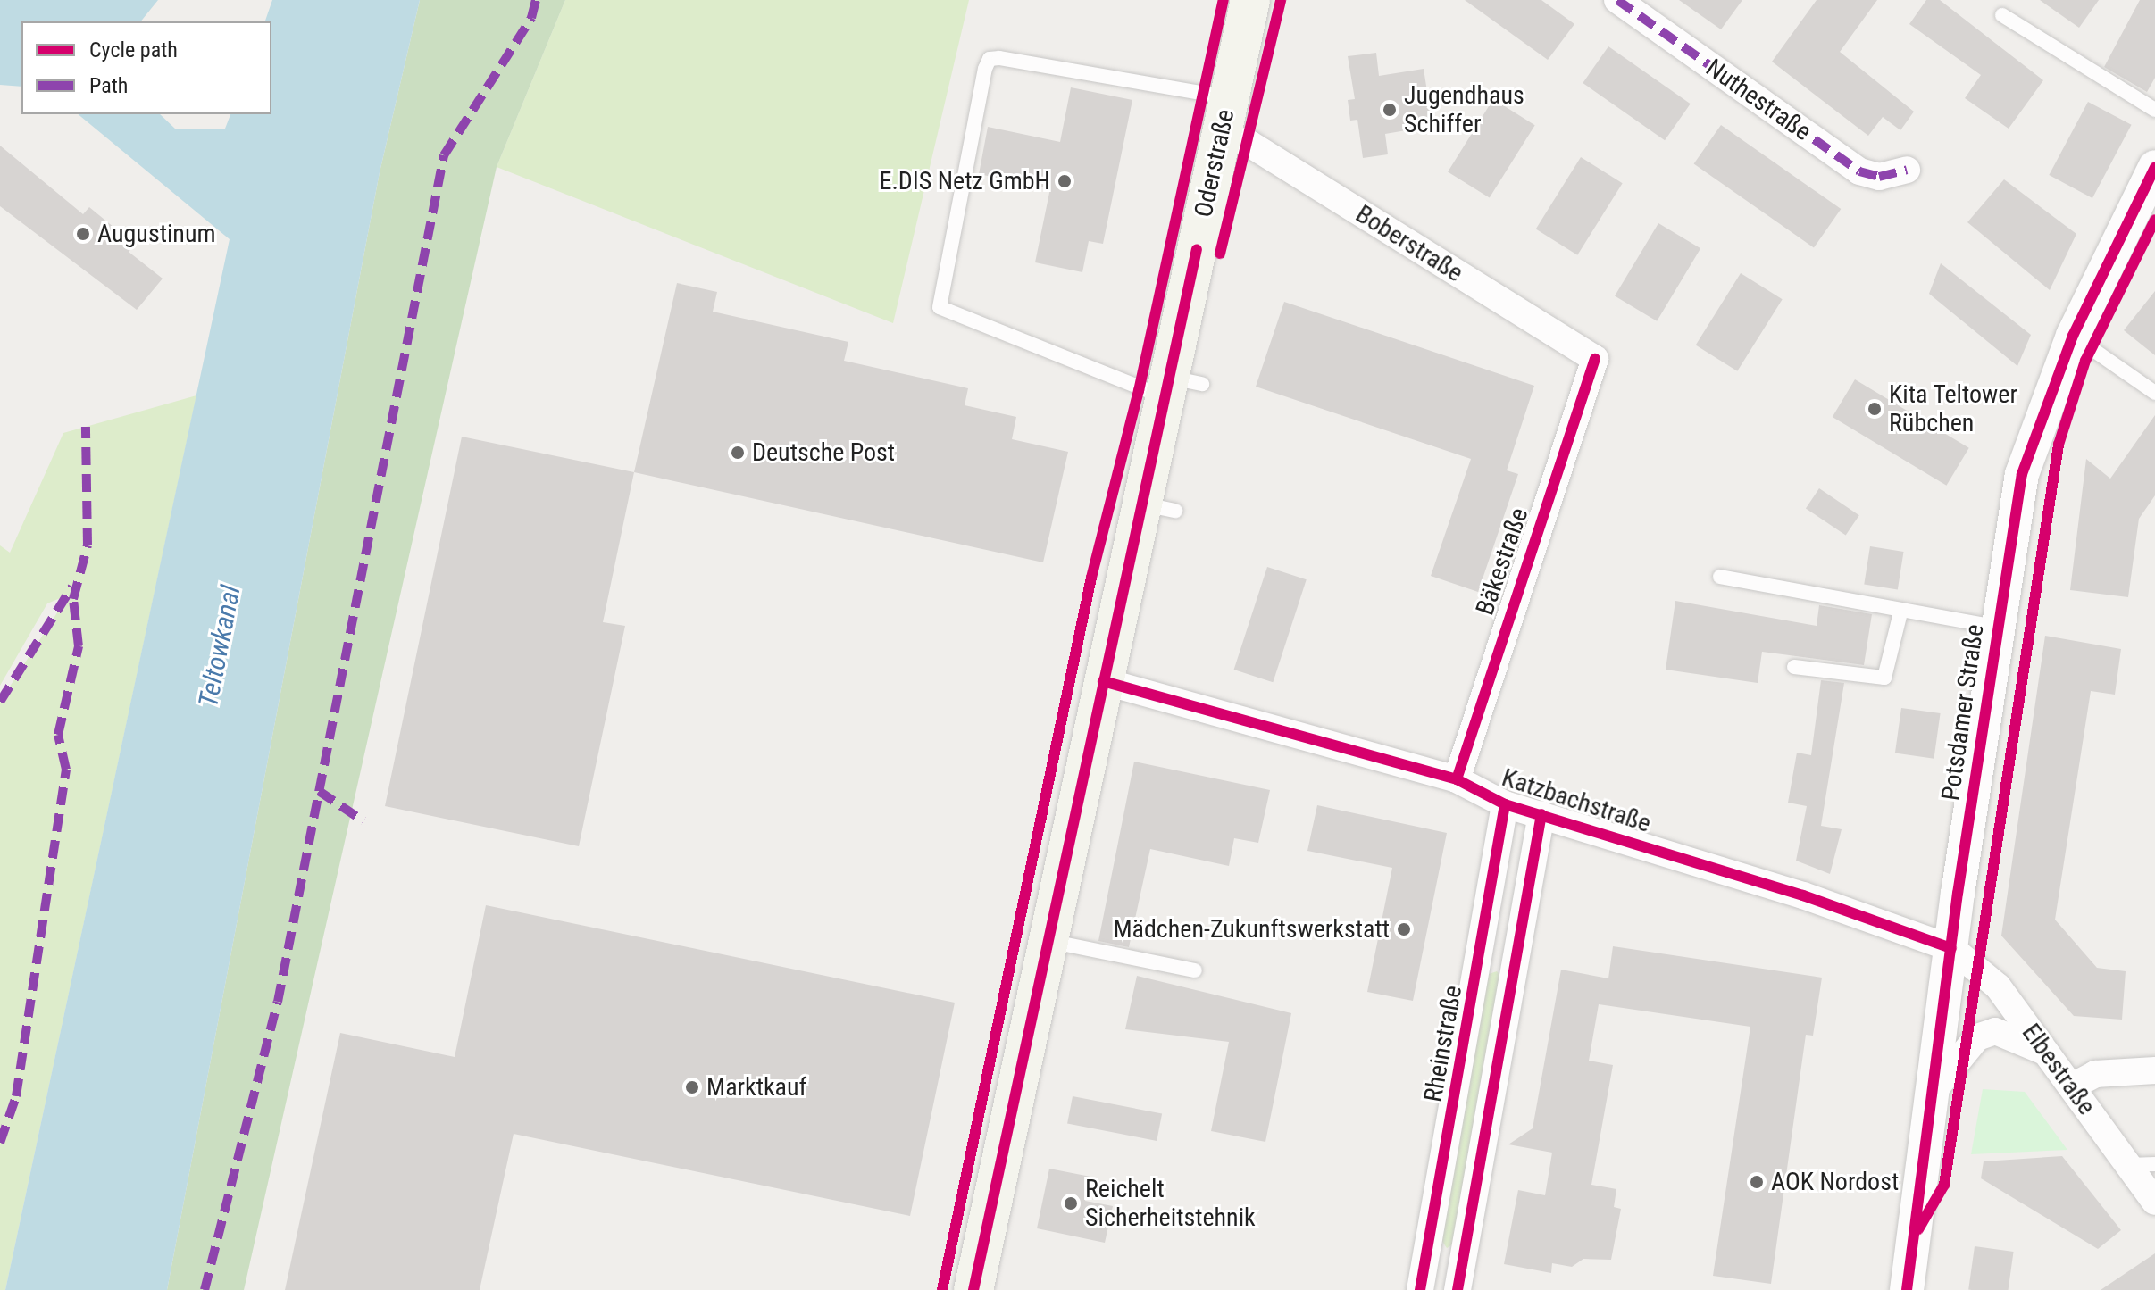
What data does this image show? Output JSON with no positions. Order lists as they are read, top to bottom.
{
  "streets": {
    "main road": ["Oderstraße"],
    "street": [
      "Nuthestraße",
      "Boberstraße",
      "Bäkestraße",
      "Potsdamer Straße",
      "Katzbachstraße",
      "Rheinstraße",
      "Elbestraße"
    ]
  },
  "crossings": [
    ["Oderstraße", "Boberstraße"],
    ["Oderstraße", "Katzbachstraße"],
    ["Boberstraße", "Bäkestraße"],
    ["Bäkestraße", "Katzbachstraße"],
    ["Potsdamer Straße", "Katzbachstraße"],
    ["Potsdamer Straße", "Elbestraße"],
    ["Katzbachstraße", "Rheinstraße"],
    ["Katzbachstraße", "Elbestraße"]
  ],
  "water": ["Teltowkanal"],
  "places": [
    "Jugendhaus Schiffer",
    "E.DIS Netz GmbH",
    "Augustinum",
    "Kita Teltower Rübchen",
    "Deutsche Post",
    "Mädchen-Zukunftswerkstatt",
    "Marktkauf",
    "AOK Nordost",
    "Reichelt Sicherheitstehnik"
  ],
  "legend": ["Cycle path", "Path"]
}
